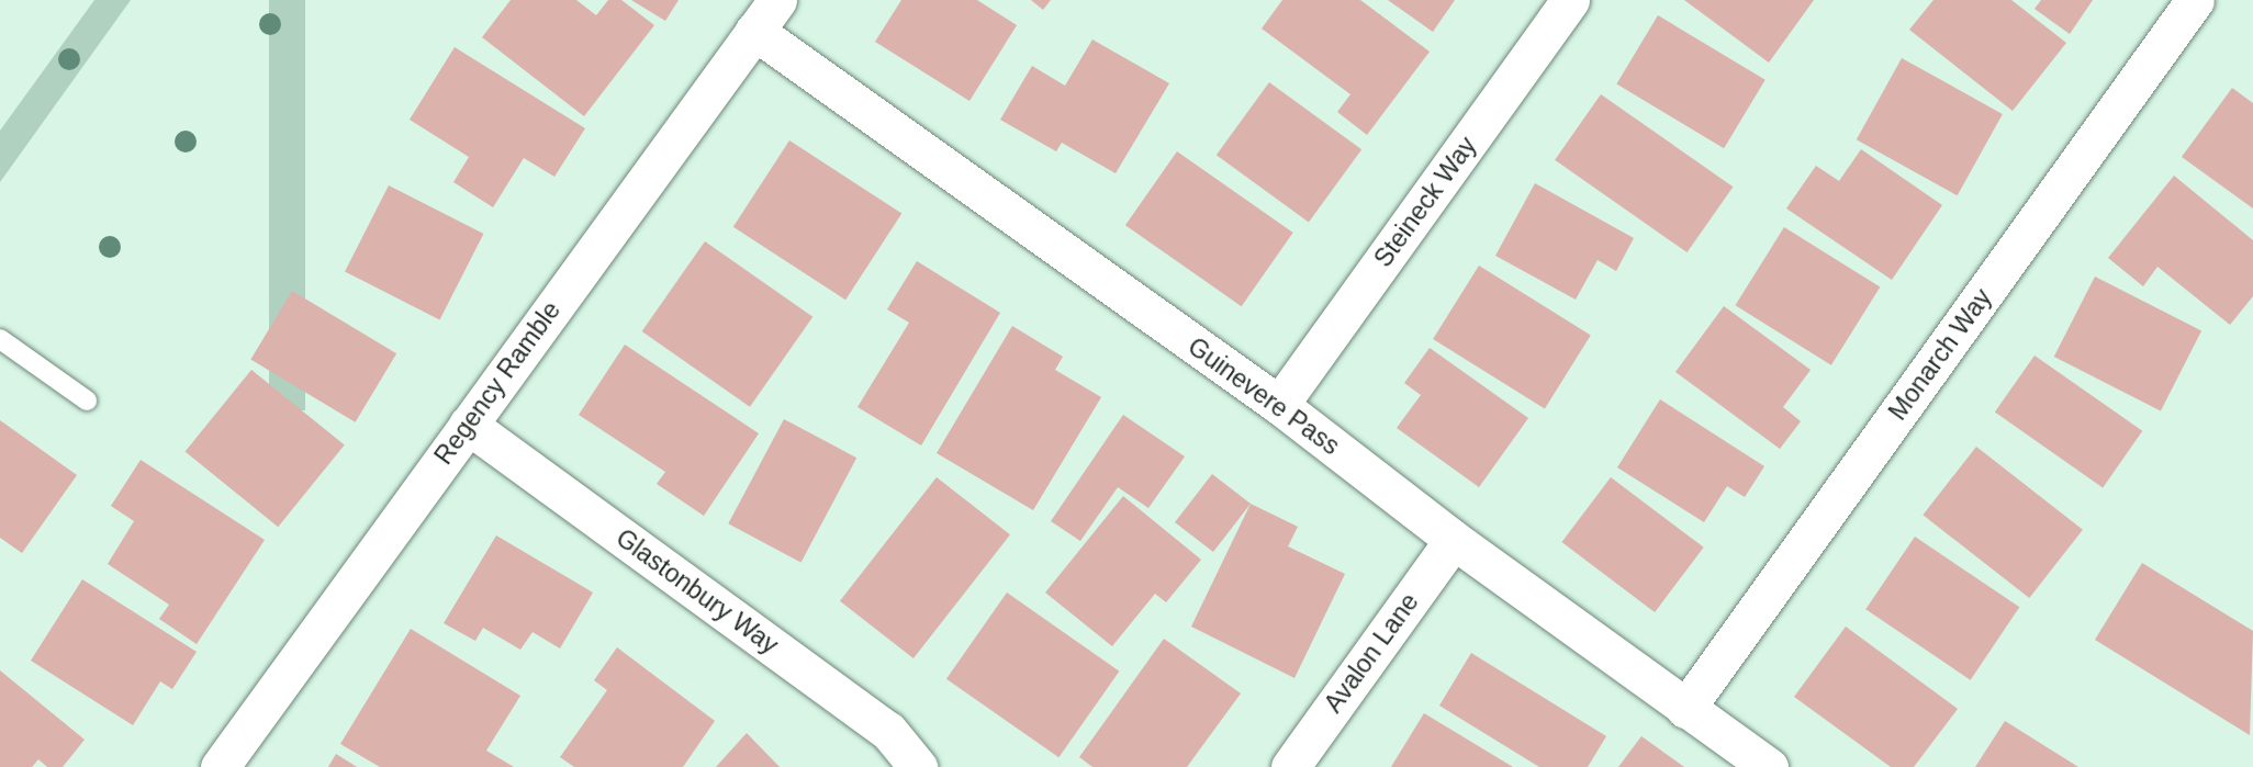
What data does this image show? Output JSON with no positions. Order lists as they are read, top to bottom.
{
  "streets": {
    "street": [
      "Steineck Way",
      "Monarch Way",
      "Regency Ramble",
      "Guinevere Pass",
      "Glastonbury Way",
      "Avalon Lane"
    ]
  },
  "crossings": [
    ["Steineck Way", "Guinevere Pass"],
    ["Monarch Way", "Guinevere Pass"],
    ["Regency Ramble", "Guinevere Pass"],
    ["Regency Ramble", "Glastonbury Way"],
    ["Guinevere Pass", "Avalon Lane"]
  ]
}
